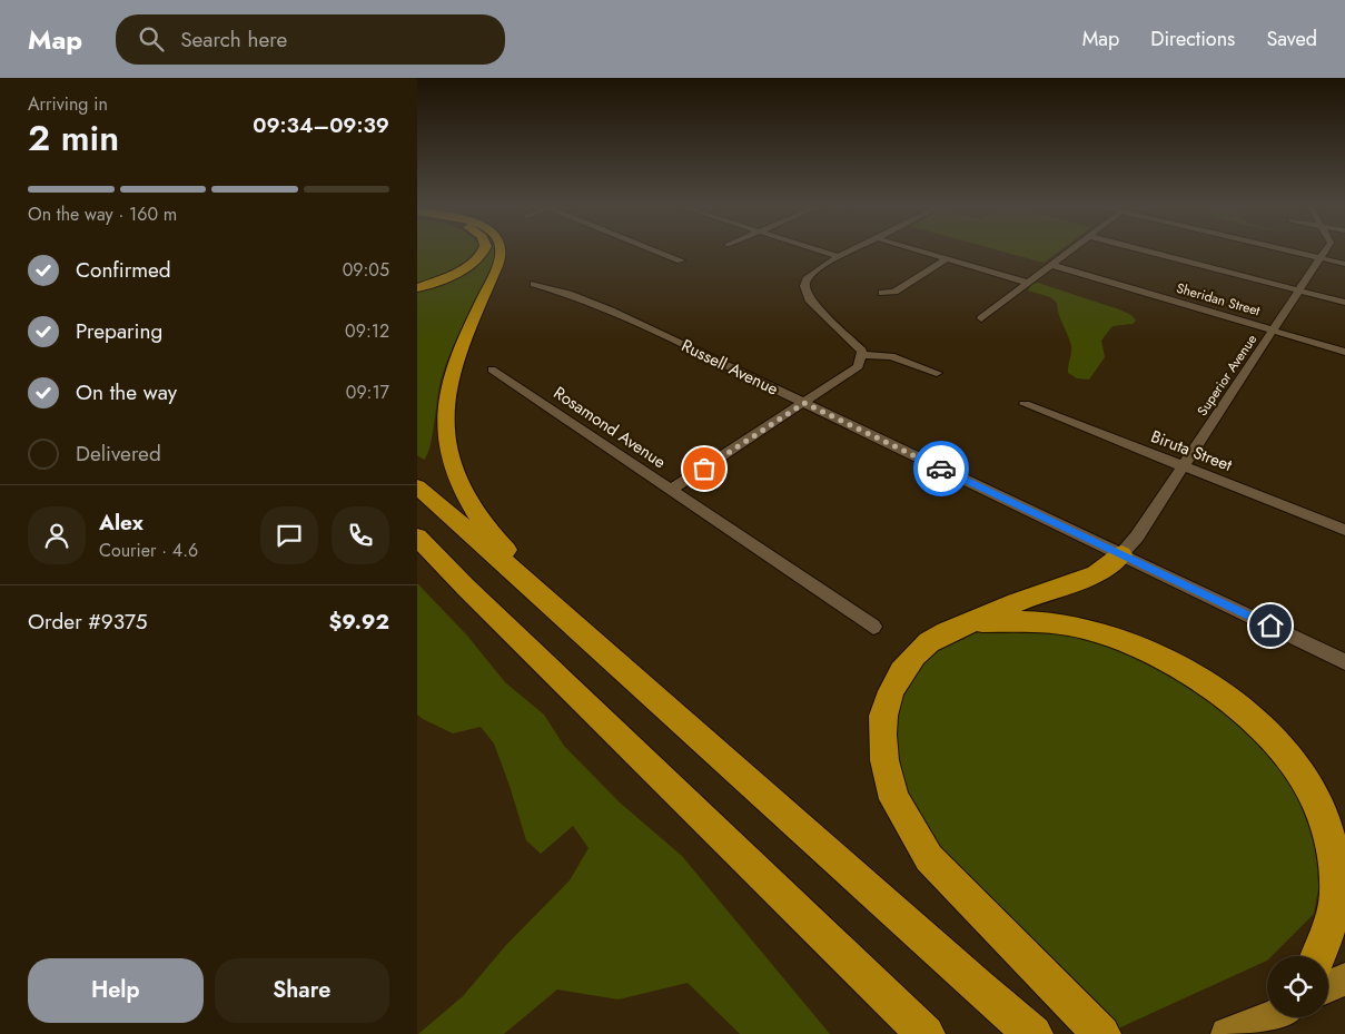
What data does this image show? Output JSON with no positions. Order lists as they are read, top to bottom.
{
  "streets": {
    "street": [
      "Sheridan Street",
      "Russell Avenue",
      "Superior Avenue",
      "Rosamond Avenue",
      "Biruta Street"
    ]
  },
  "crossings": [
    ["Sheridan Street", "Superior Avenue"],
    ["Russell Avenue", "Superior Avenue"],
    ["Superior Avenue", "Biruta Street"]
  ],
  "page": {
    "header": "Map",
    "search": "Search here",
    "nav": ["Map", "Directions", "Saved"],
    "heading": ["2 min", "Arriving in", "09:34–09:39"],
    "panel": [
      "Alex",
      "Courier · 4.6",
      "Order #9375",
      "$9.92"
    ],
    "bar": "On the way · 160 m",
    "list": [
      ["Confirmed", "09:05"],
      ["Preparing", "09:12"],
      ["On the way", "09:17"],
      "Delivered"
    ],
    "buttons": ["Help", "Share"]
  }
}
